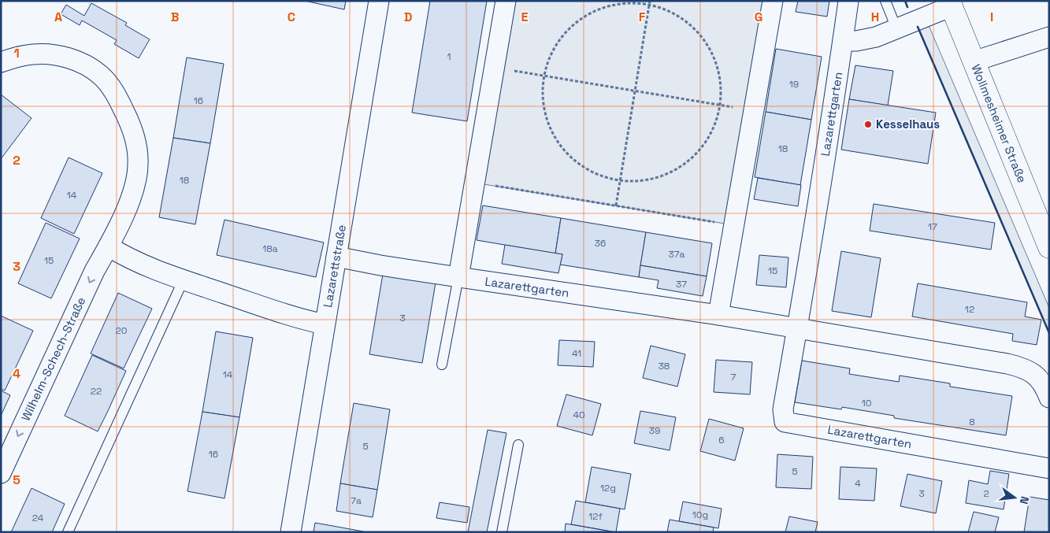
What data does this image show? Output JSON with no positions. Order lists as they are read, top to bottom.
{
  "streets": {
    "main road": ["Wollmesheimer Straße"],
    "street": ["Lazarettgarten", "Lazarettstraße", "Wilhelm-Schech-Straße"]
  },
  "crossings": [
    ["Lazarettgarten", "Lazarettstraße"]
  ],
  "one_way": ["Wilhelm-Schech-Straße"],
  "places": ["Kesselhaus"],
  "house_numbers": [
    "1",
    "19",
    "16",
    "18",
    "18",
    "14",
    "17",
    "36",
    "18a",
    "37a",
    "15",
    "15",
    "37",
    "12",
    "3",
    "20",
    "41",
    "38",
    "14",
    "7",
    "22",
    "10",
    "40",
    "8",
    "39",
    "6",
    "5",
    "16",
    "5",
    "4",
    "12g",
    "3",
    "2",
    "7a",
    "10g",
    "12f",
    "24"
  ],
  "north": "right",
  "grid": {
    "columns": [
      "A",
      "B",
      "C",
      "D",
      "E",
      "F",
      "G",
      "H",
      "I"
    ],
    "rows": [
      "1",
      "2",
      "3",
      "4",
      "5"
    ]
  }
}
